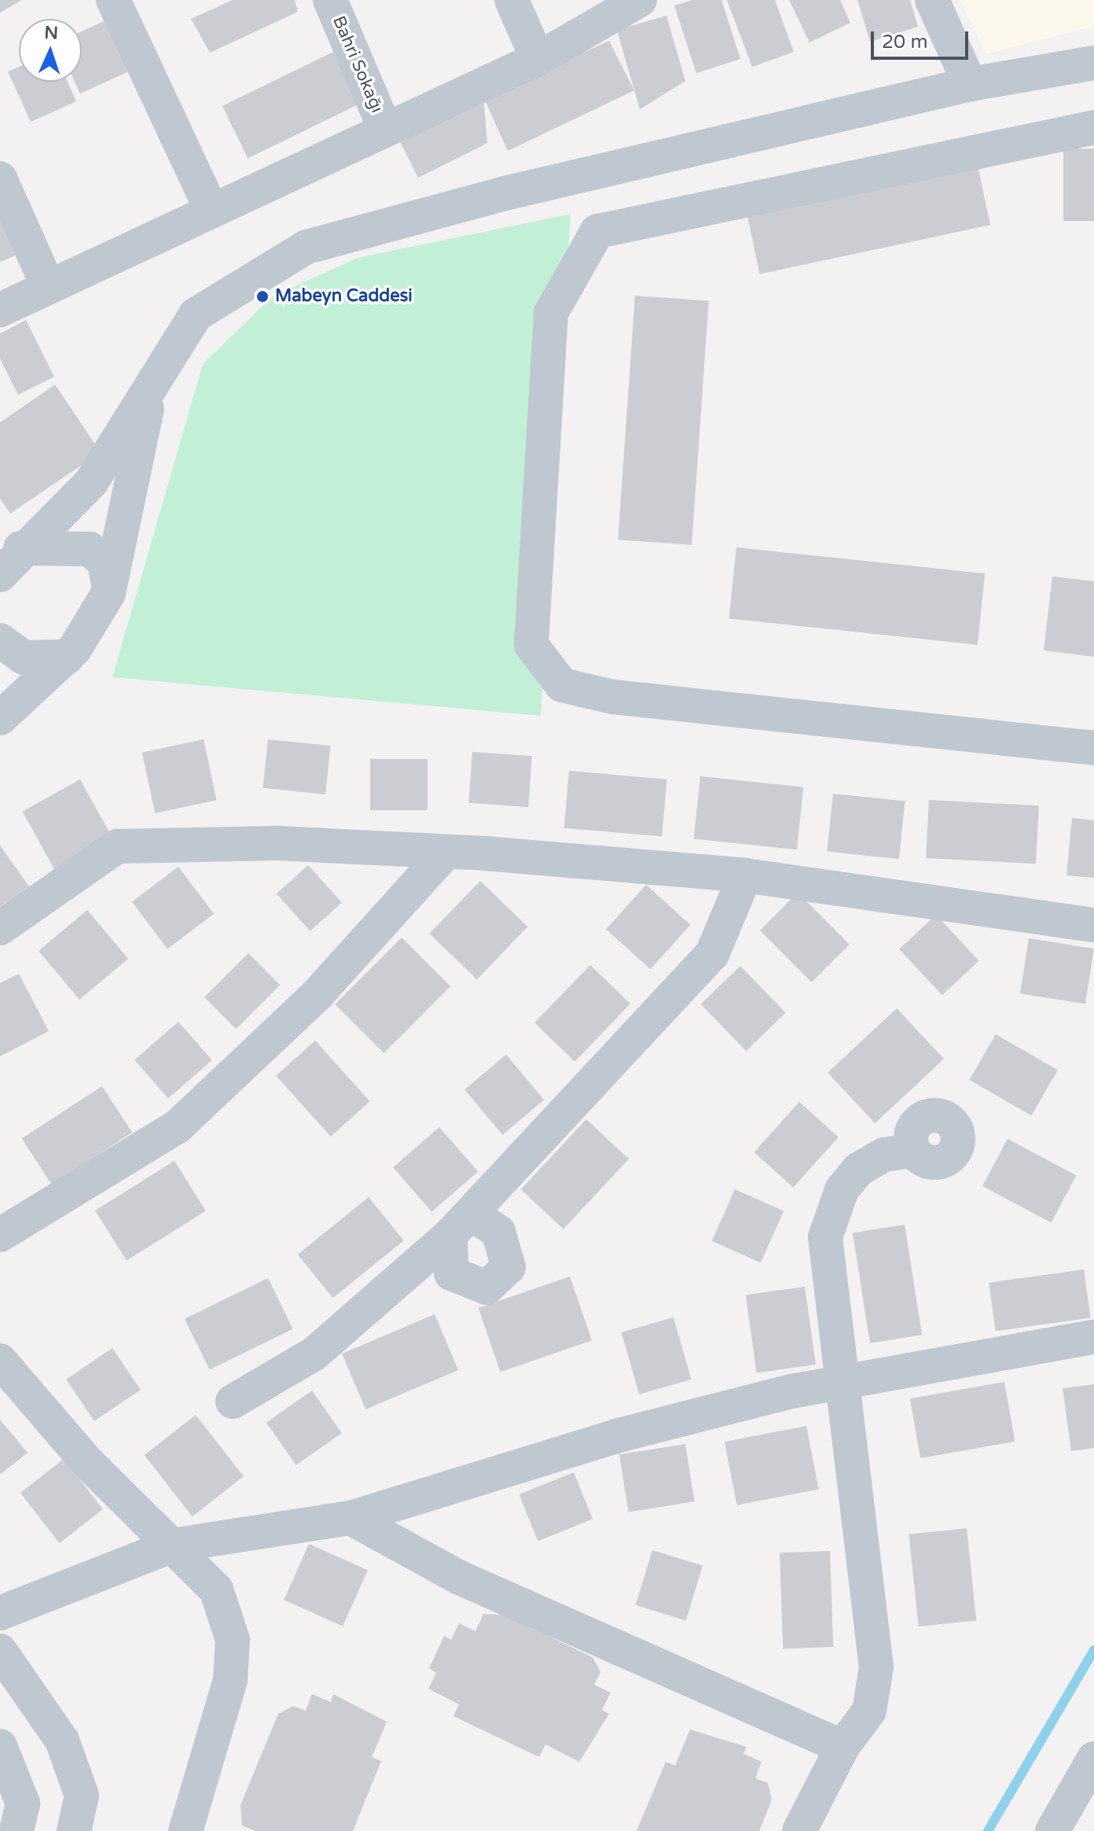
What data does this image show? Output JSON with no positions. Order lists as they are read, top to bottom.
{
  "streets": {
    "street": ["Bahri Sokağı"]
  },
  "places": ["Mabeyn Caddesi"],
  "scale_bar": "20 m",
  "north": "top"
}
